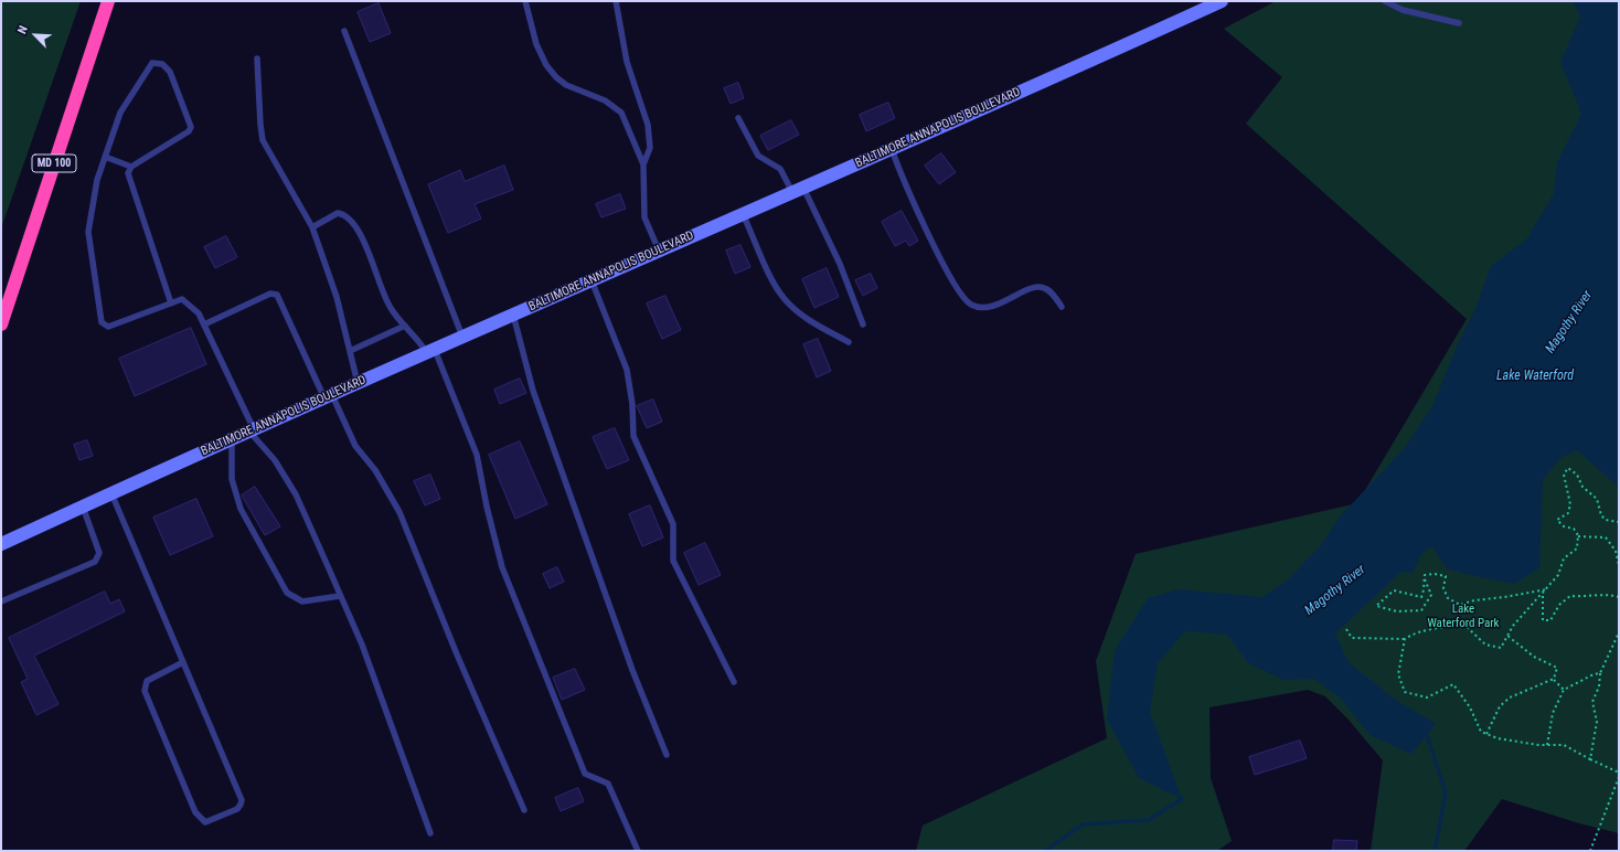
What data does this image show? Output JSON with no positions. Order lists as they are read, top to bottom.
{
  "streets": {
    "highway": ["MD 100"],
    "street": ["BALTIMORE ANNAPOLIS BOULEVARD"]
  },
  "water": ["Magothy River", "Lake Waterford"],
  "parks": ["Lake Waterford Park"],
  "north": "top left"
}
